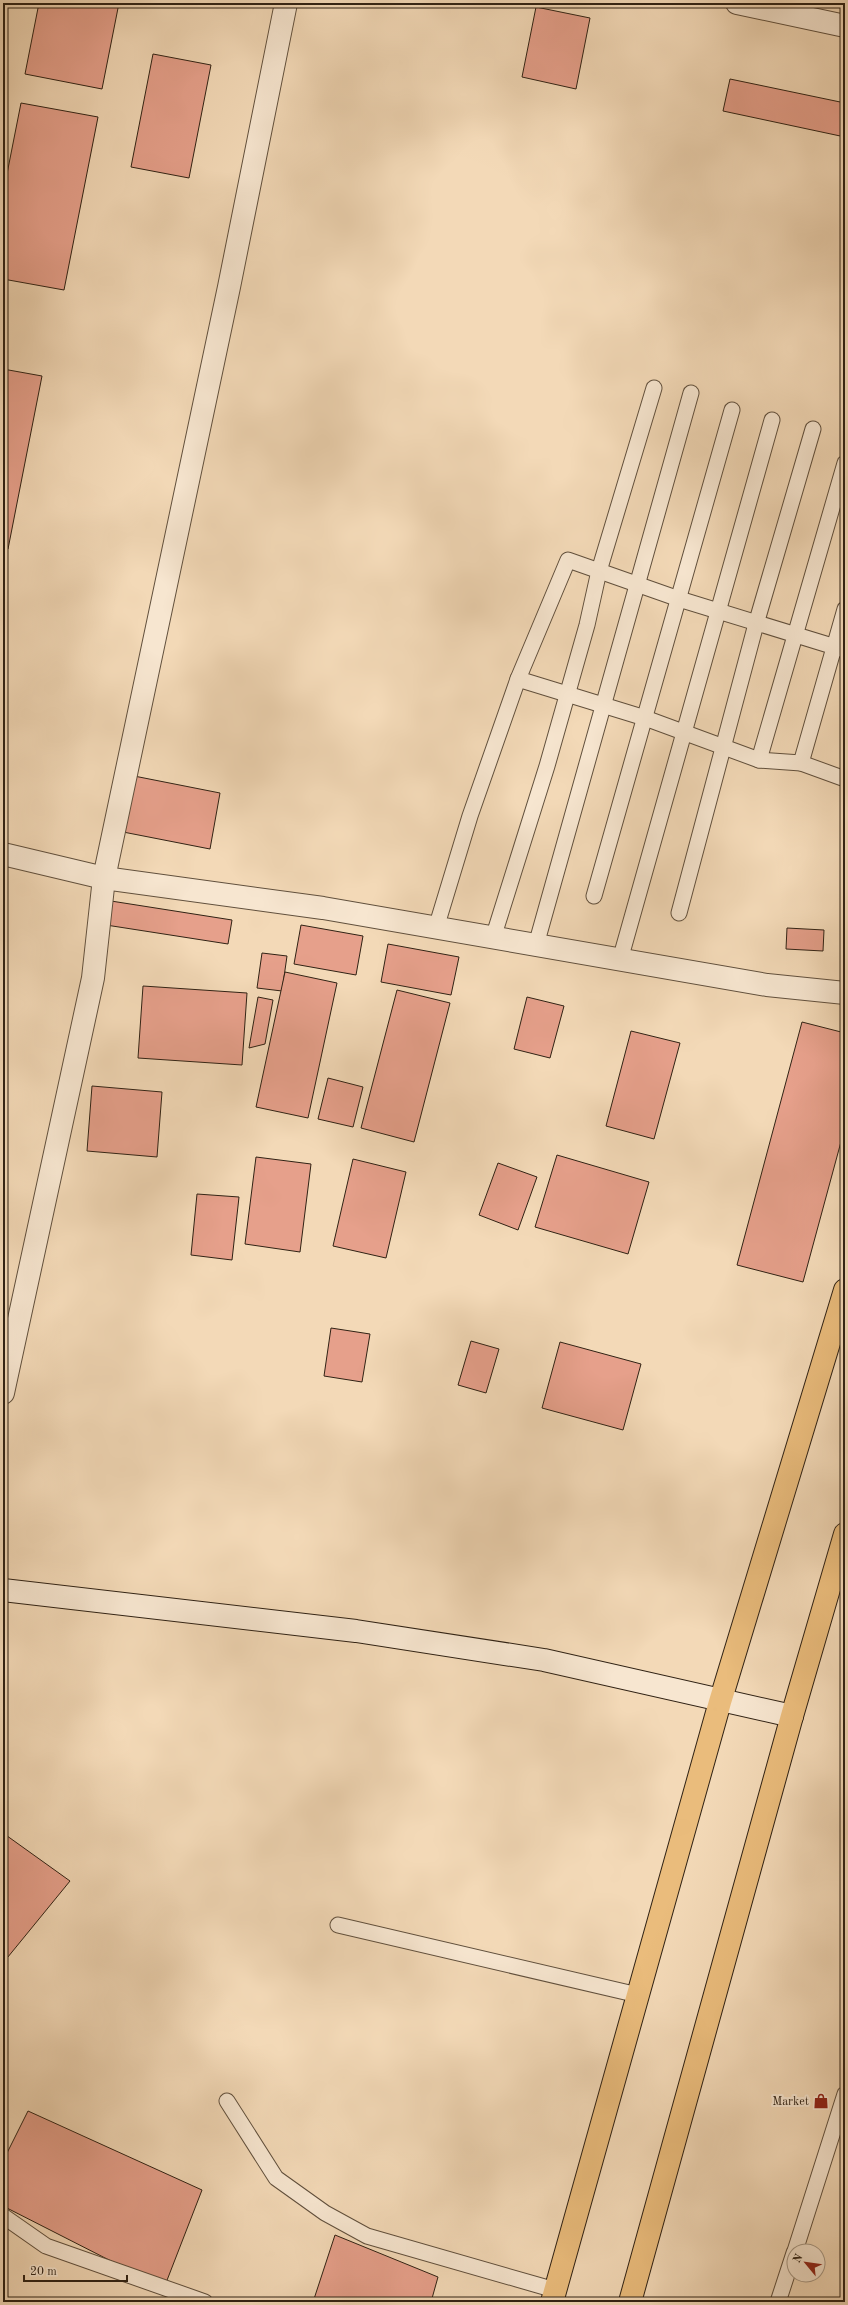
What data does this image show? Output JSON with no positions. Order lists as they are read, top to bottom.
{
  "places": {
    "shop": ["Market"]
  },
  "scale_bar": "20 m",
  "north": "top left"
}
